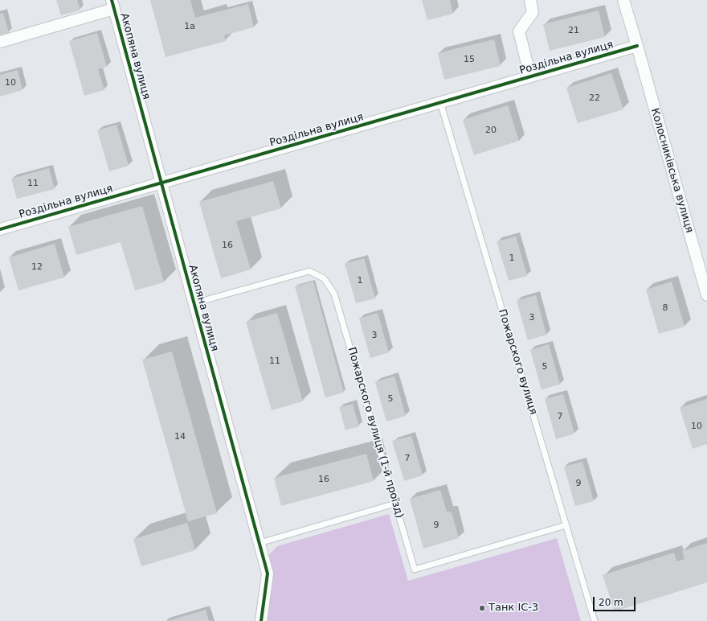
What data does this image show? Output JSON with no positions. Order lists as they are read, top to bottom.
{
  "streets": {
    "street": ["Акопяна вулиця", "Роздільна вулиця", "Колосниківська вулиця"],
    "lane": ["Пожарского вулиця", "Пожарского вулиця (1-й проїзд)"]
  },
  "crossings": [
    ["Акопяна вулиця", "Роздільна вулиця"],
    ["Акопяна вулиця", "Пожарского вулиця (1-й проїзд)"],
    ["Роздільна вулиця", "Колосниківська вулиця"],
    ["Роздільна вулиця", "Пожарского вулиця"],
    ["Пожарского вулиця", "Пожарского вулиця (1-й проїзд)"]
  ],
  "places": ["Танк ІС-3"],
  "house_numbers": [
    "1а",
    "21",
    "15",
    "10",
    "22",
    "20",
    "11",
    "16",
    "1",
    "12",
    "1",
    "8",
    "3",
    "3",
    "11",
    "5",
    "5",
    "7",
    "10",
    "14",
    "7",
    "16",
    "9",
    "9"
  ],
  "scale_bar": "20 m"
}
